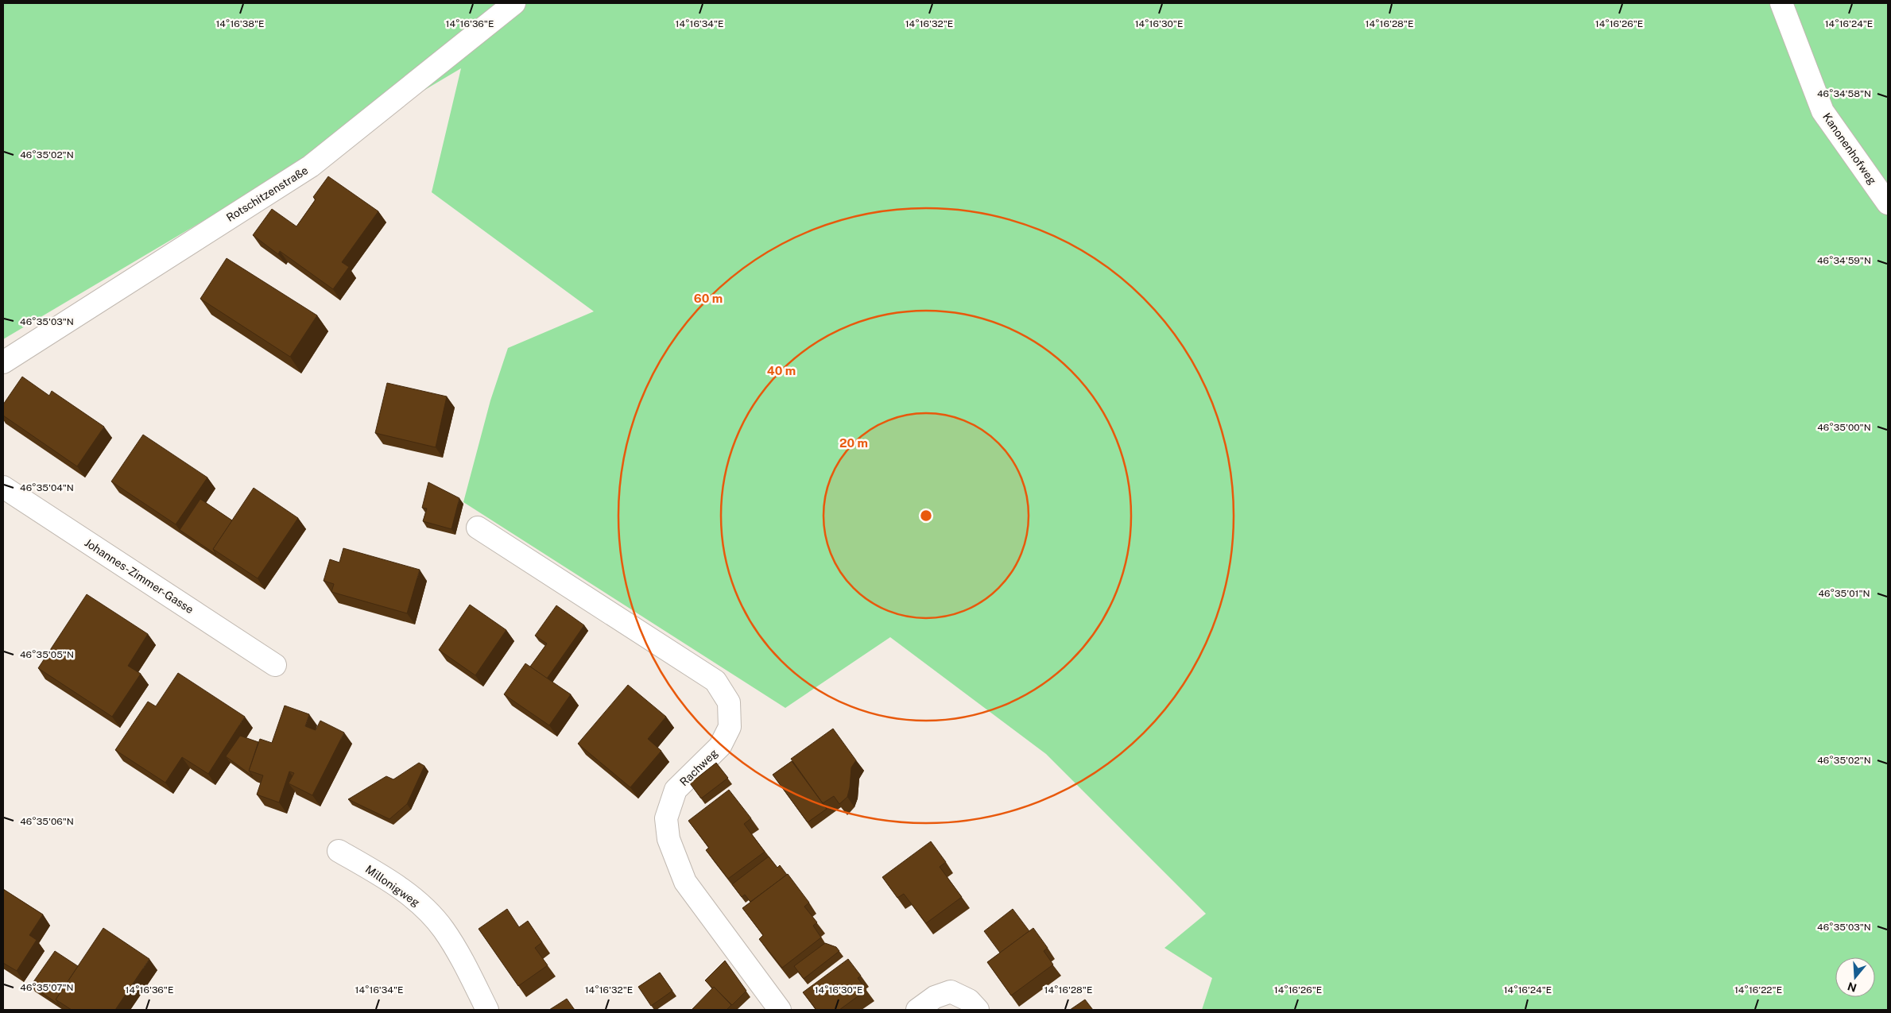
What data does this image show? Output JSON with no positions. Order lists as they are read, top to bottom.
{
  "streets": {
    "street": [
      "Kanonenhofweg",
      "Rotschitzenstraße",
      "Johannes-Zimmer-Gasse",
      "Rachweg",
      "Millonigweg"
    ]
  },
  "north": "bottom",
  "coordinates": [
    "14°16'38\"E",
    "14°16'36\"E",
    "14°16'34\"E",
    "14°16'32\"E",
    "14°16'30\"E",
    "14°16'28\"E",
    "14°16'26\"E",
    "14°16'24\"E",
    "46°34'58\"N",
    "46°35'02\"N",
    "46°34'59\"N",
    "46°35'03\"N",
    "46°35'00\"N",
    "46°35'04\"N",
    "46°35'01\"N",
    "46°35'05\"N",
    "46°35'06\"N",
    "46°35'07\"N",
    "14°16'22\"E"
  ],
  "rings": ["60 m", "40 m", "20 m"]
}
